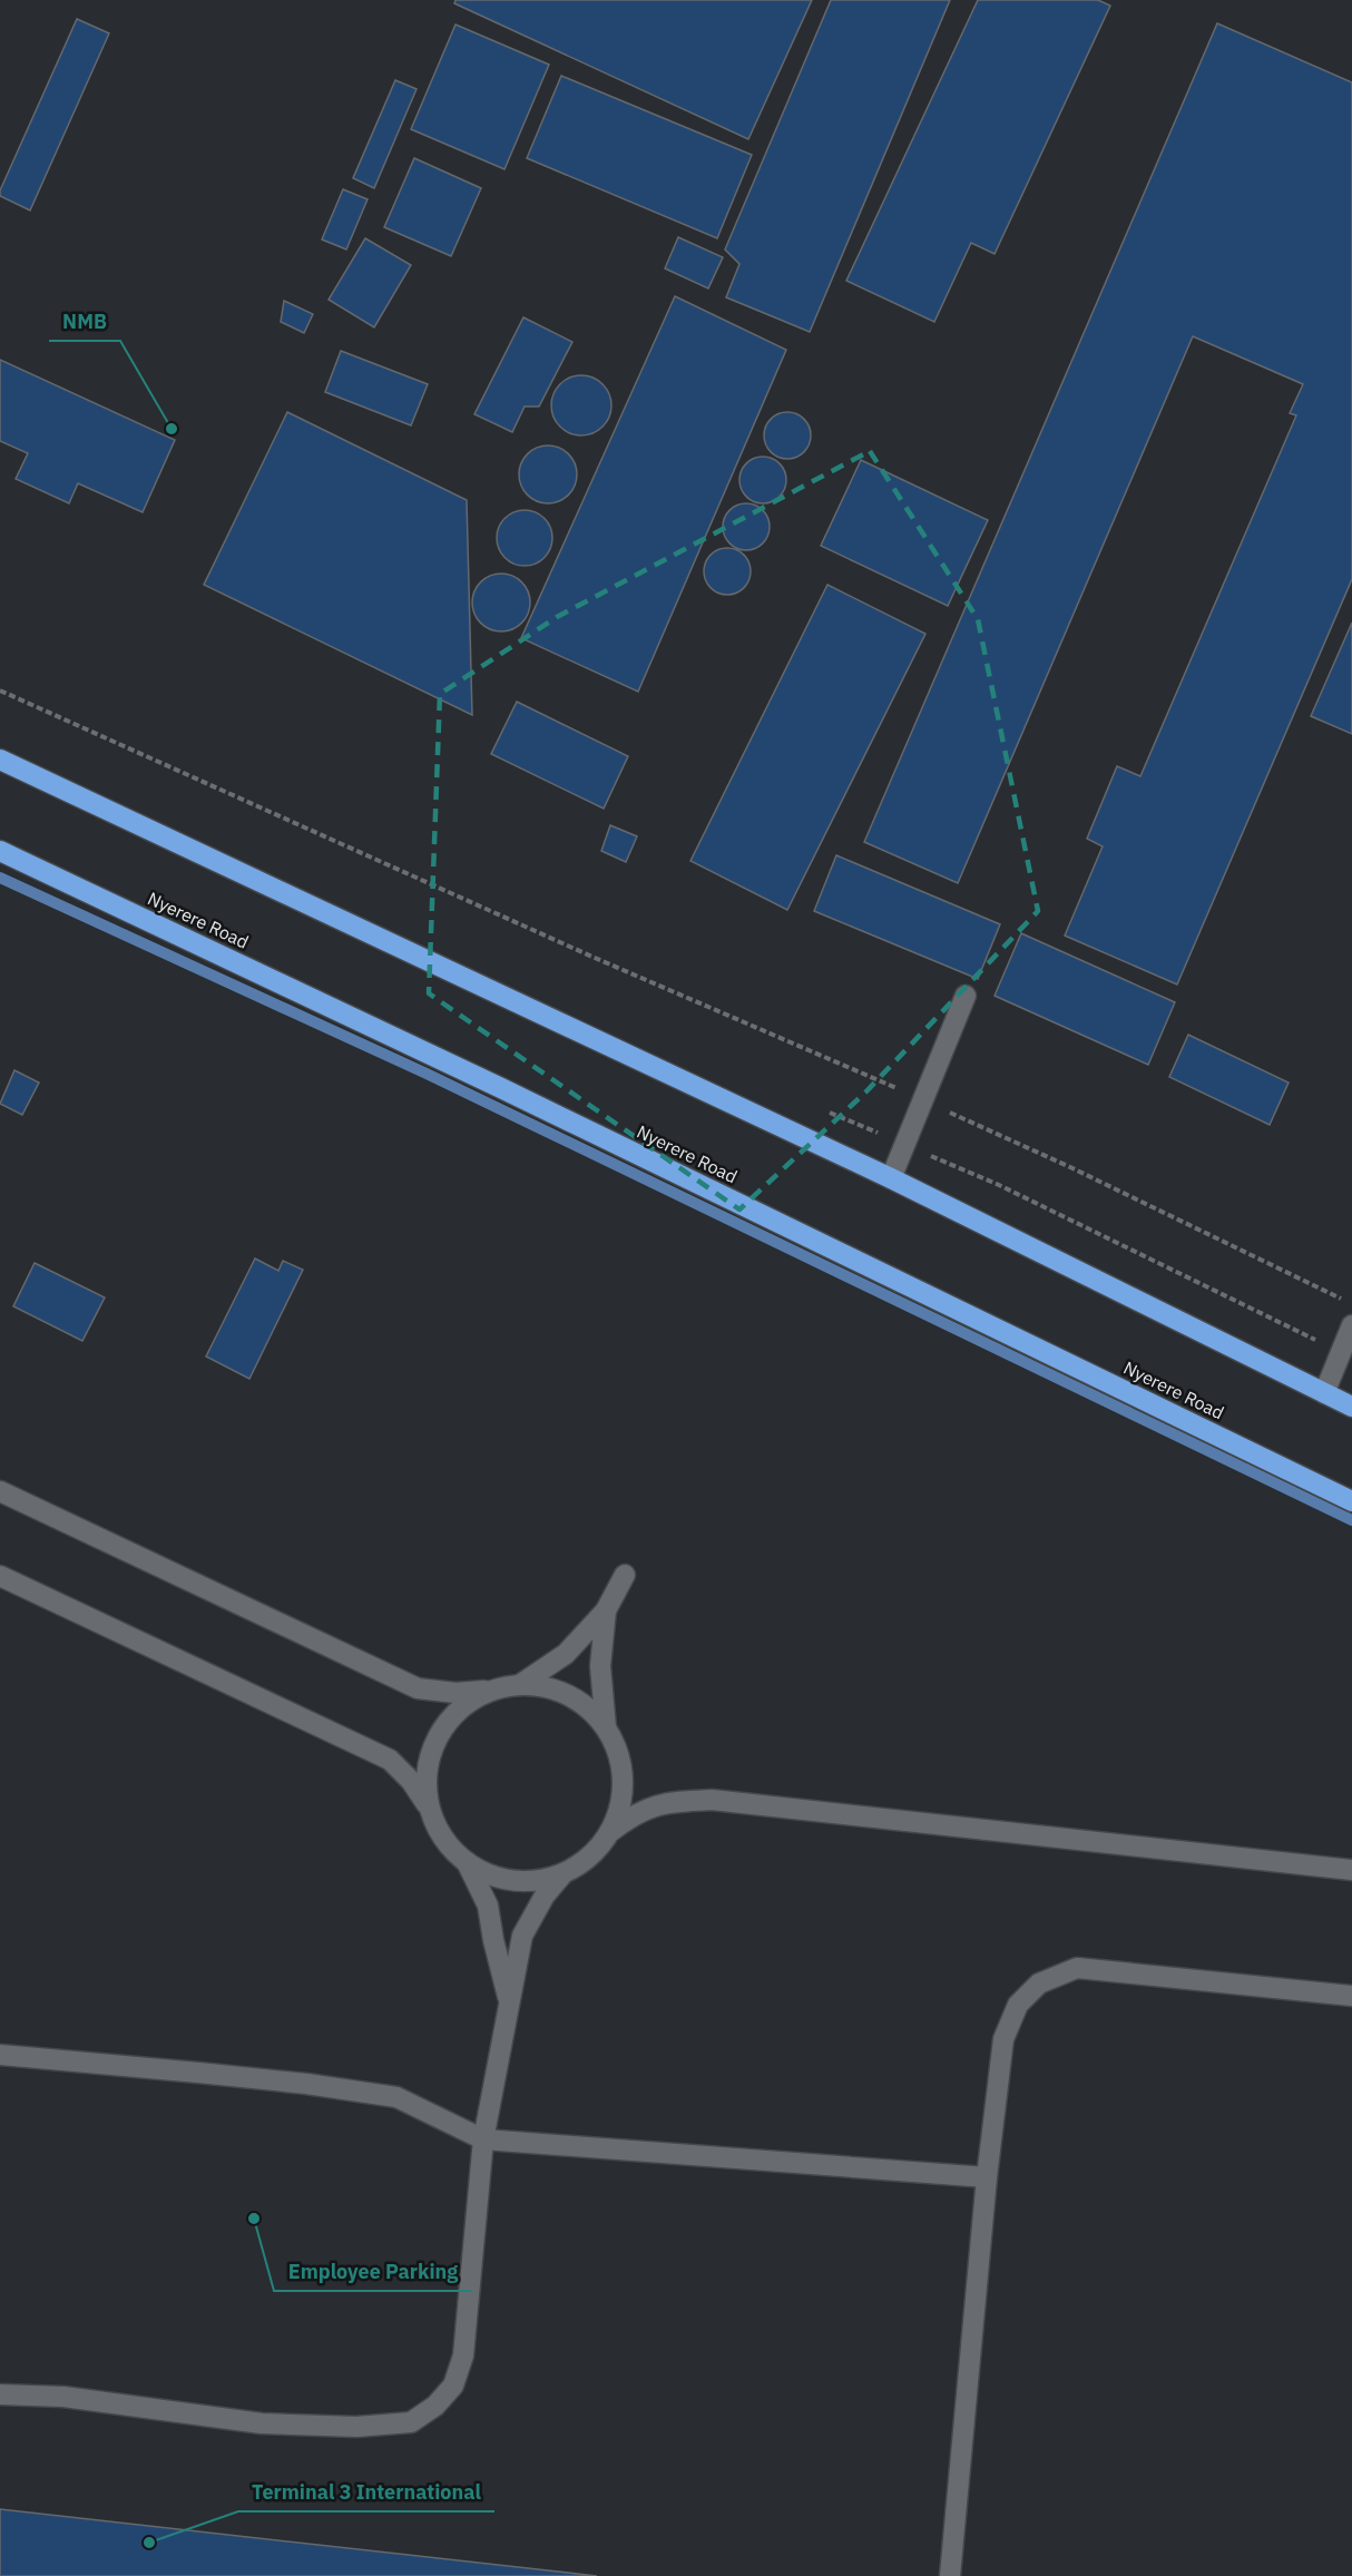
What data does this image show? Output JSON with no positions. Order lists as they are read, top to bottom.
{
  "streets": {
    "highway": ["Nyerere Road"]
  },
  "places": ["NMB", "Employee Parking", "Terminal 3 International"]
}
